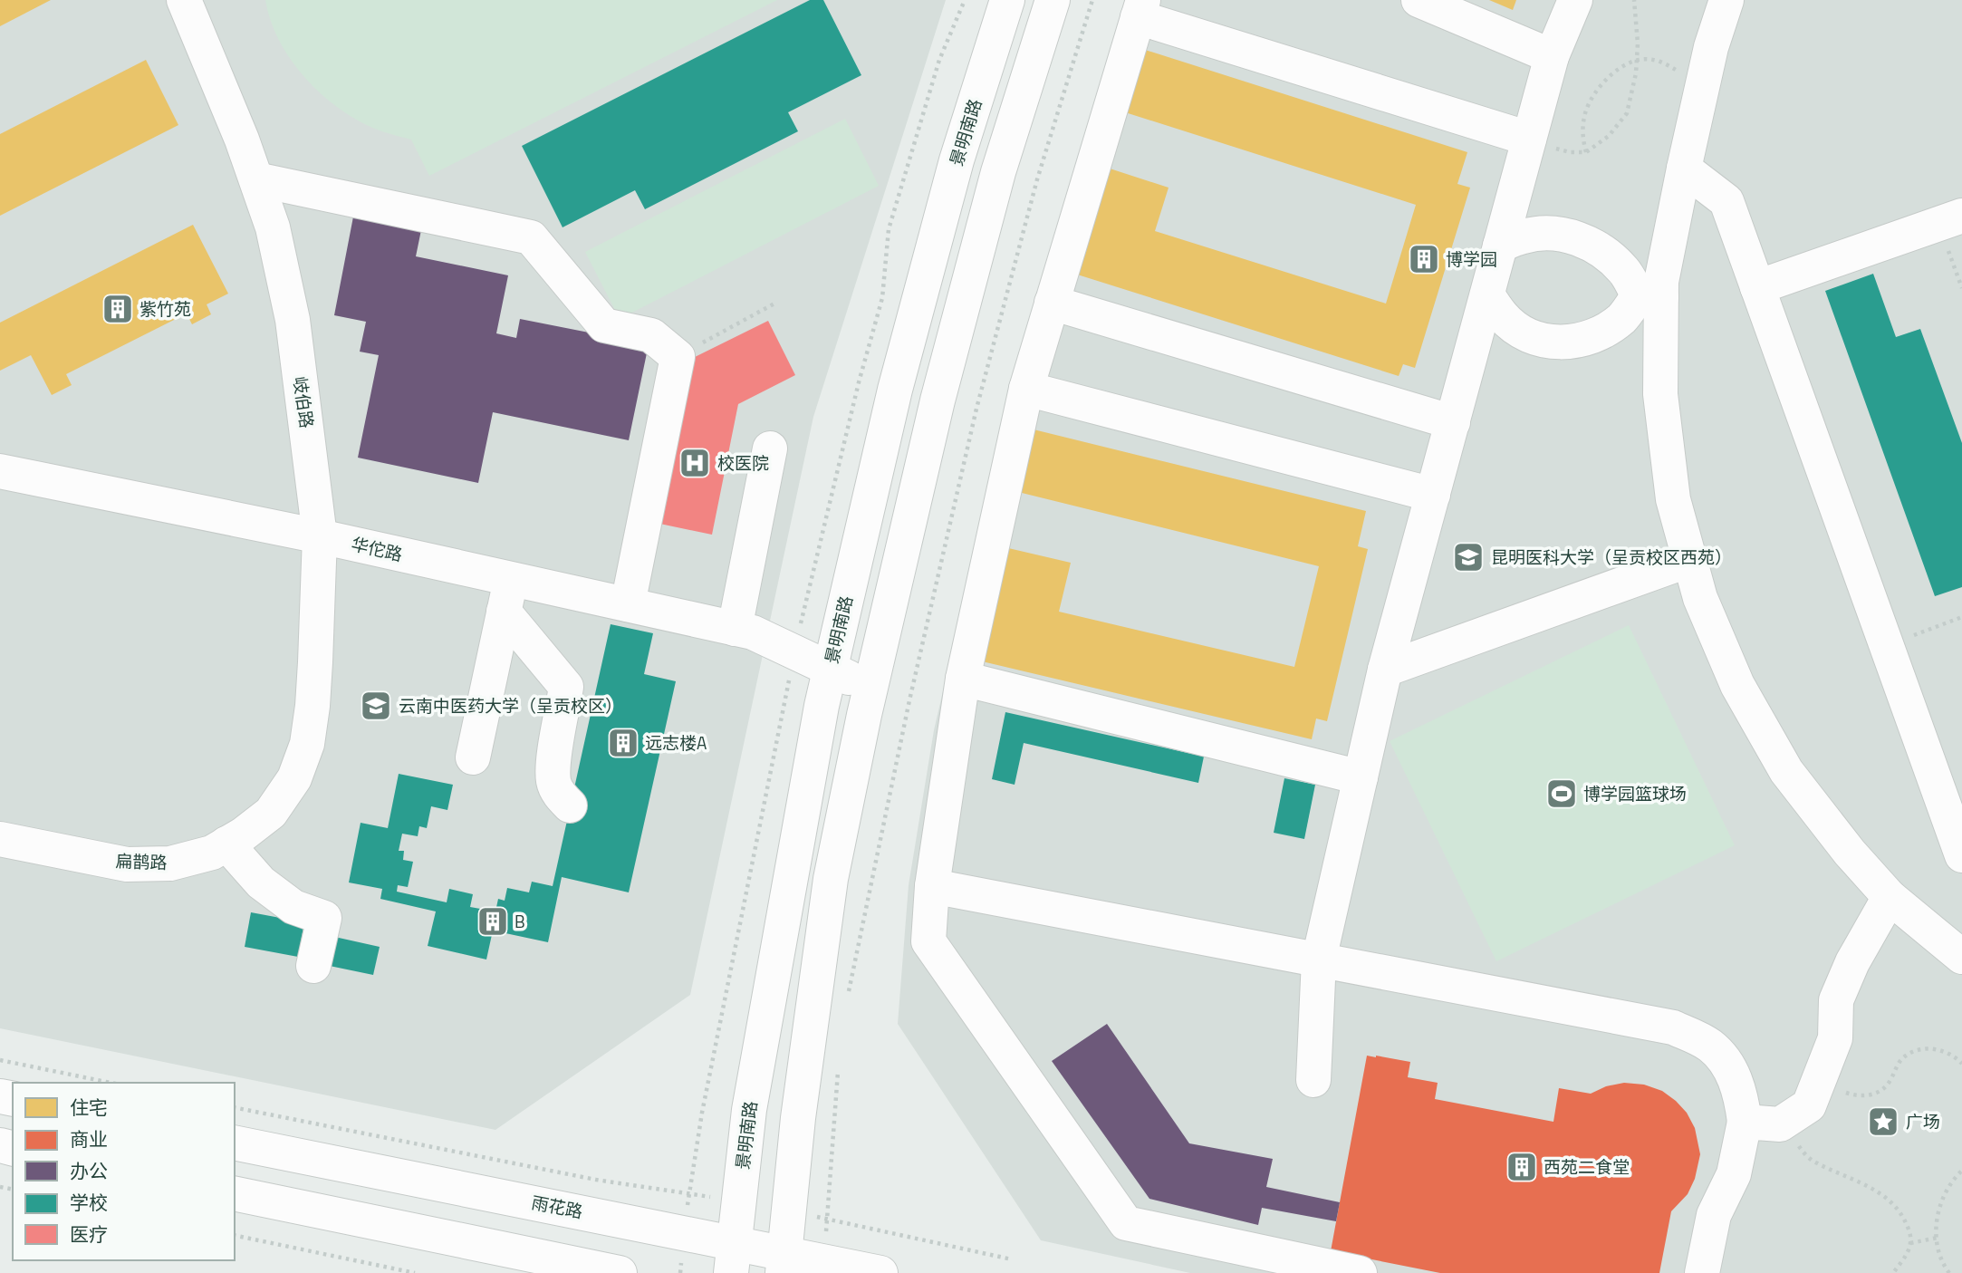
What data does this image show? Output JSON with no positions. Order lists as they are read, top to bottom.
{
  "streets": {
    "street": [
      "景明南路",
      "岐伯路",
      "华佗路",
      "扁鹊路",
      "雨花路"
    ]
  },
  "crossings": [
    ["景明南路", "华佗路"],
    ["景明南路", "雨花路"],
    ["岐伯路", "华佗路"],
    ["岐伯路", "扁鹊路"]
  ],
  "places": {
    "building": [
      "博学园",
      "紫竹苑",
      "远志楼A",
      "B",
      "西苑二食堂"
    ],
    "hospital": ["校医院"],
    "school or university": ["昆明医科大学（呈贡校区西苑）", "云南中医药大学（呈贡校区）"],
    "sports": ["博学园篮球场"],
    "place": ["广场"]
  },
  "legend": [
    "住宅",
    "商业",
    "办公",
    "学校",
    "医疗"
  ]
}
